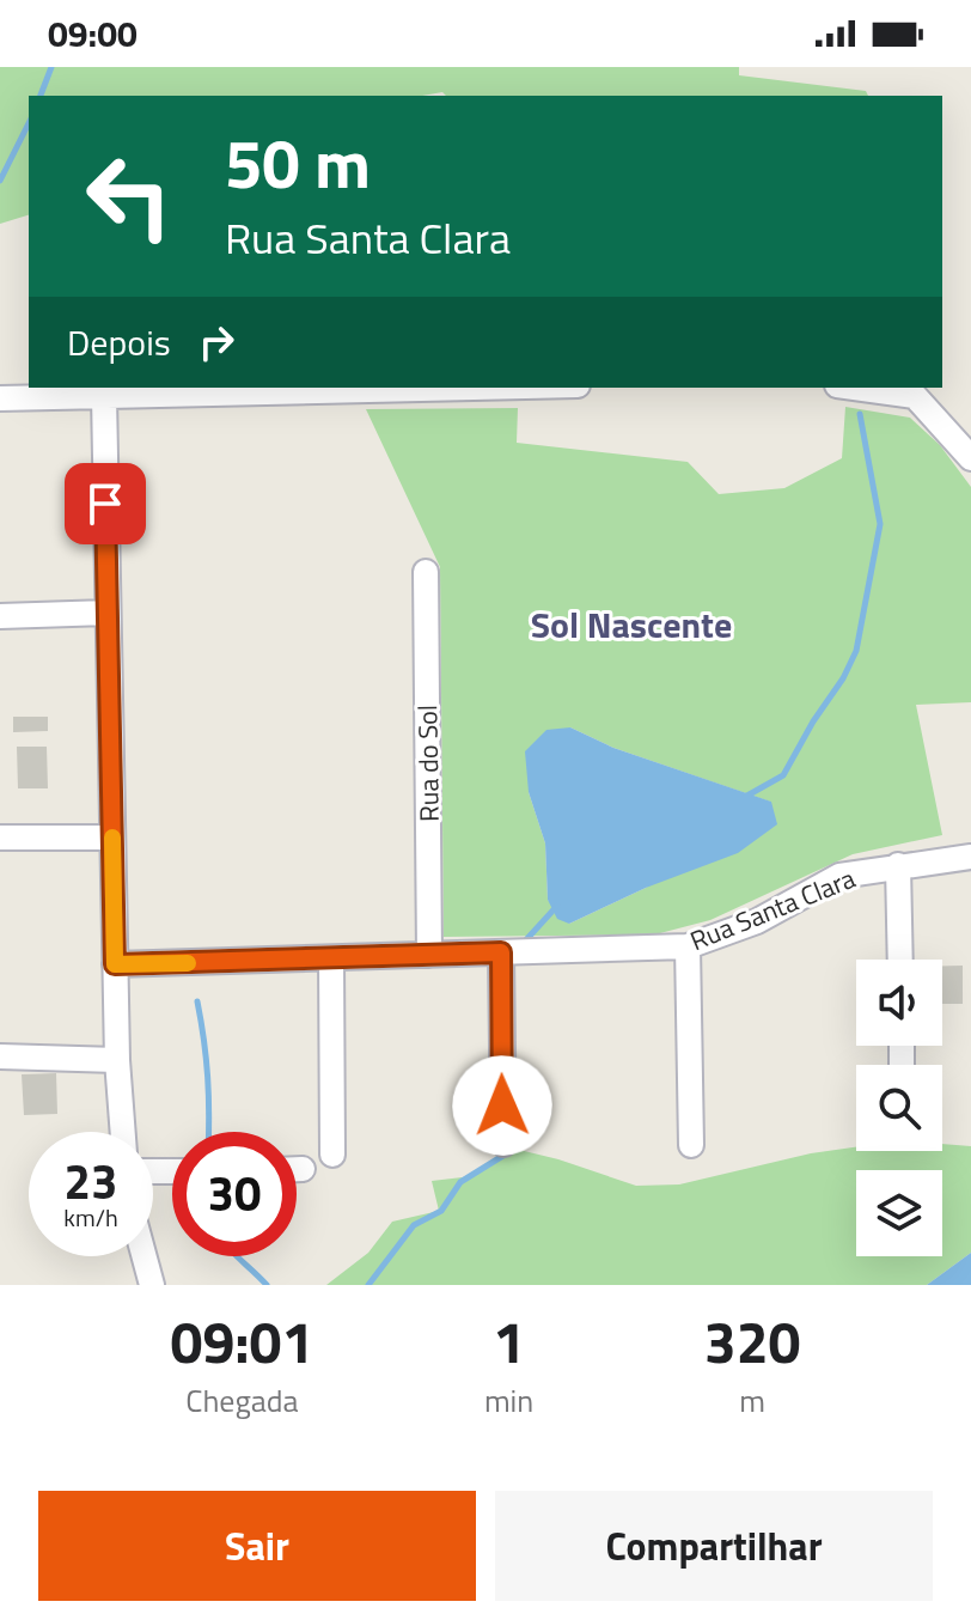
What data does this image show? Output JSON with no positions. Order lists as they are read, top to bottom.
{
  "streets": {
    "street": ["Rua do Sol", "Rua Santa Clara"]
  },
  "crossings": [
    ["Rua do Sol", "Rua Santa Clara"]
  ],
  "districts": ["Sol Nascente"],
  "page": {
    "status": "09:00",
    "turn": ["50 m", "Rua Santa Clara"],
    "then": "Depois",
    "speed": "23 km/h",
    "limit": "30",
    "eta": [
      "09:01",
      "Chegada",
      "1",
      "min",
      "320",
      "m"
    ],
    "buttons": ["Sair", "Compartilhar"]
  }
}
